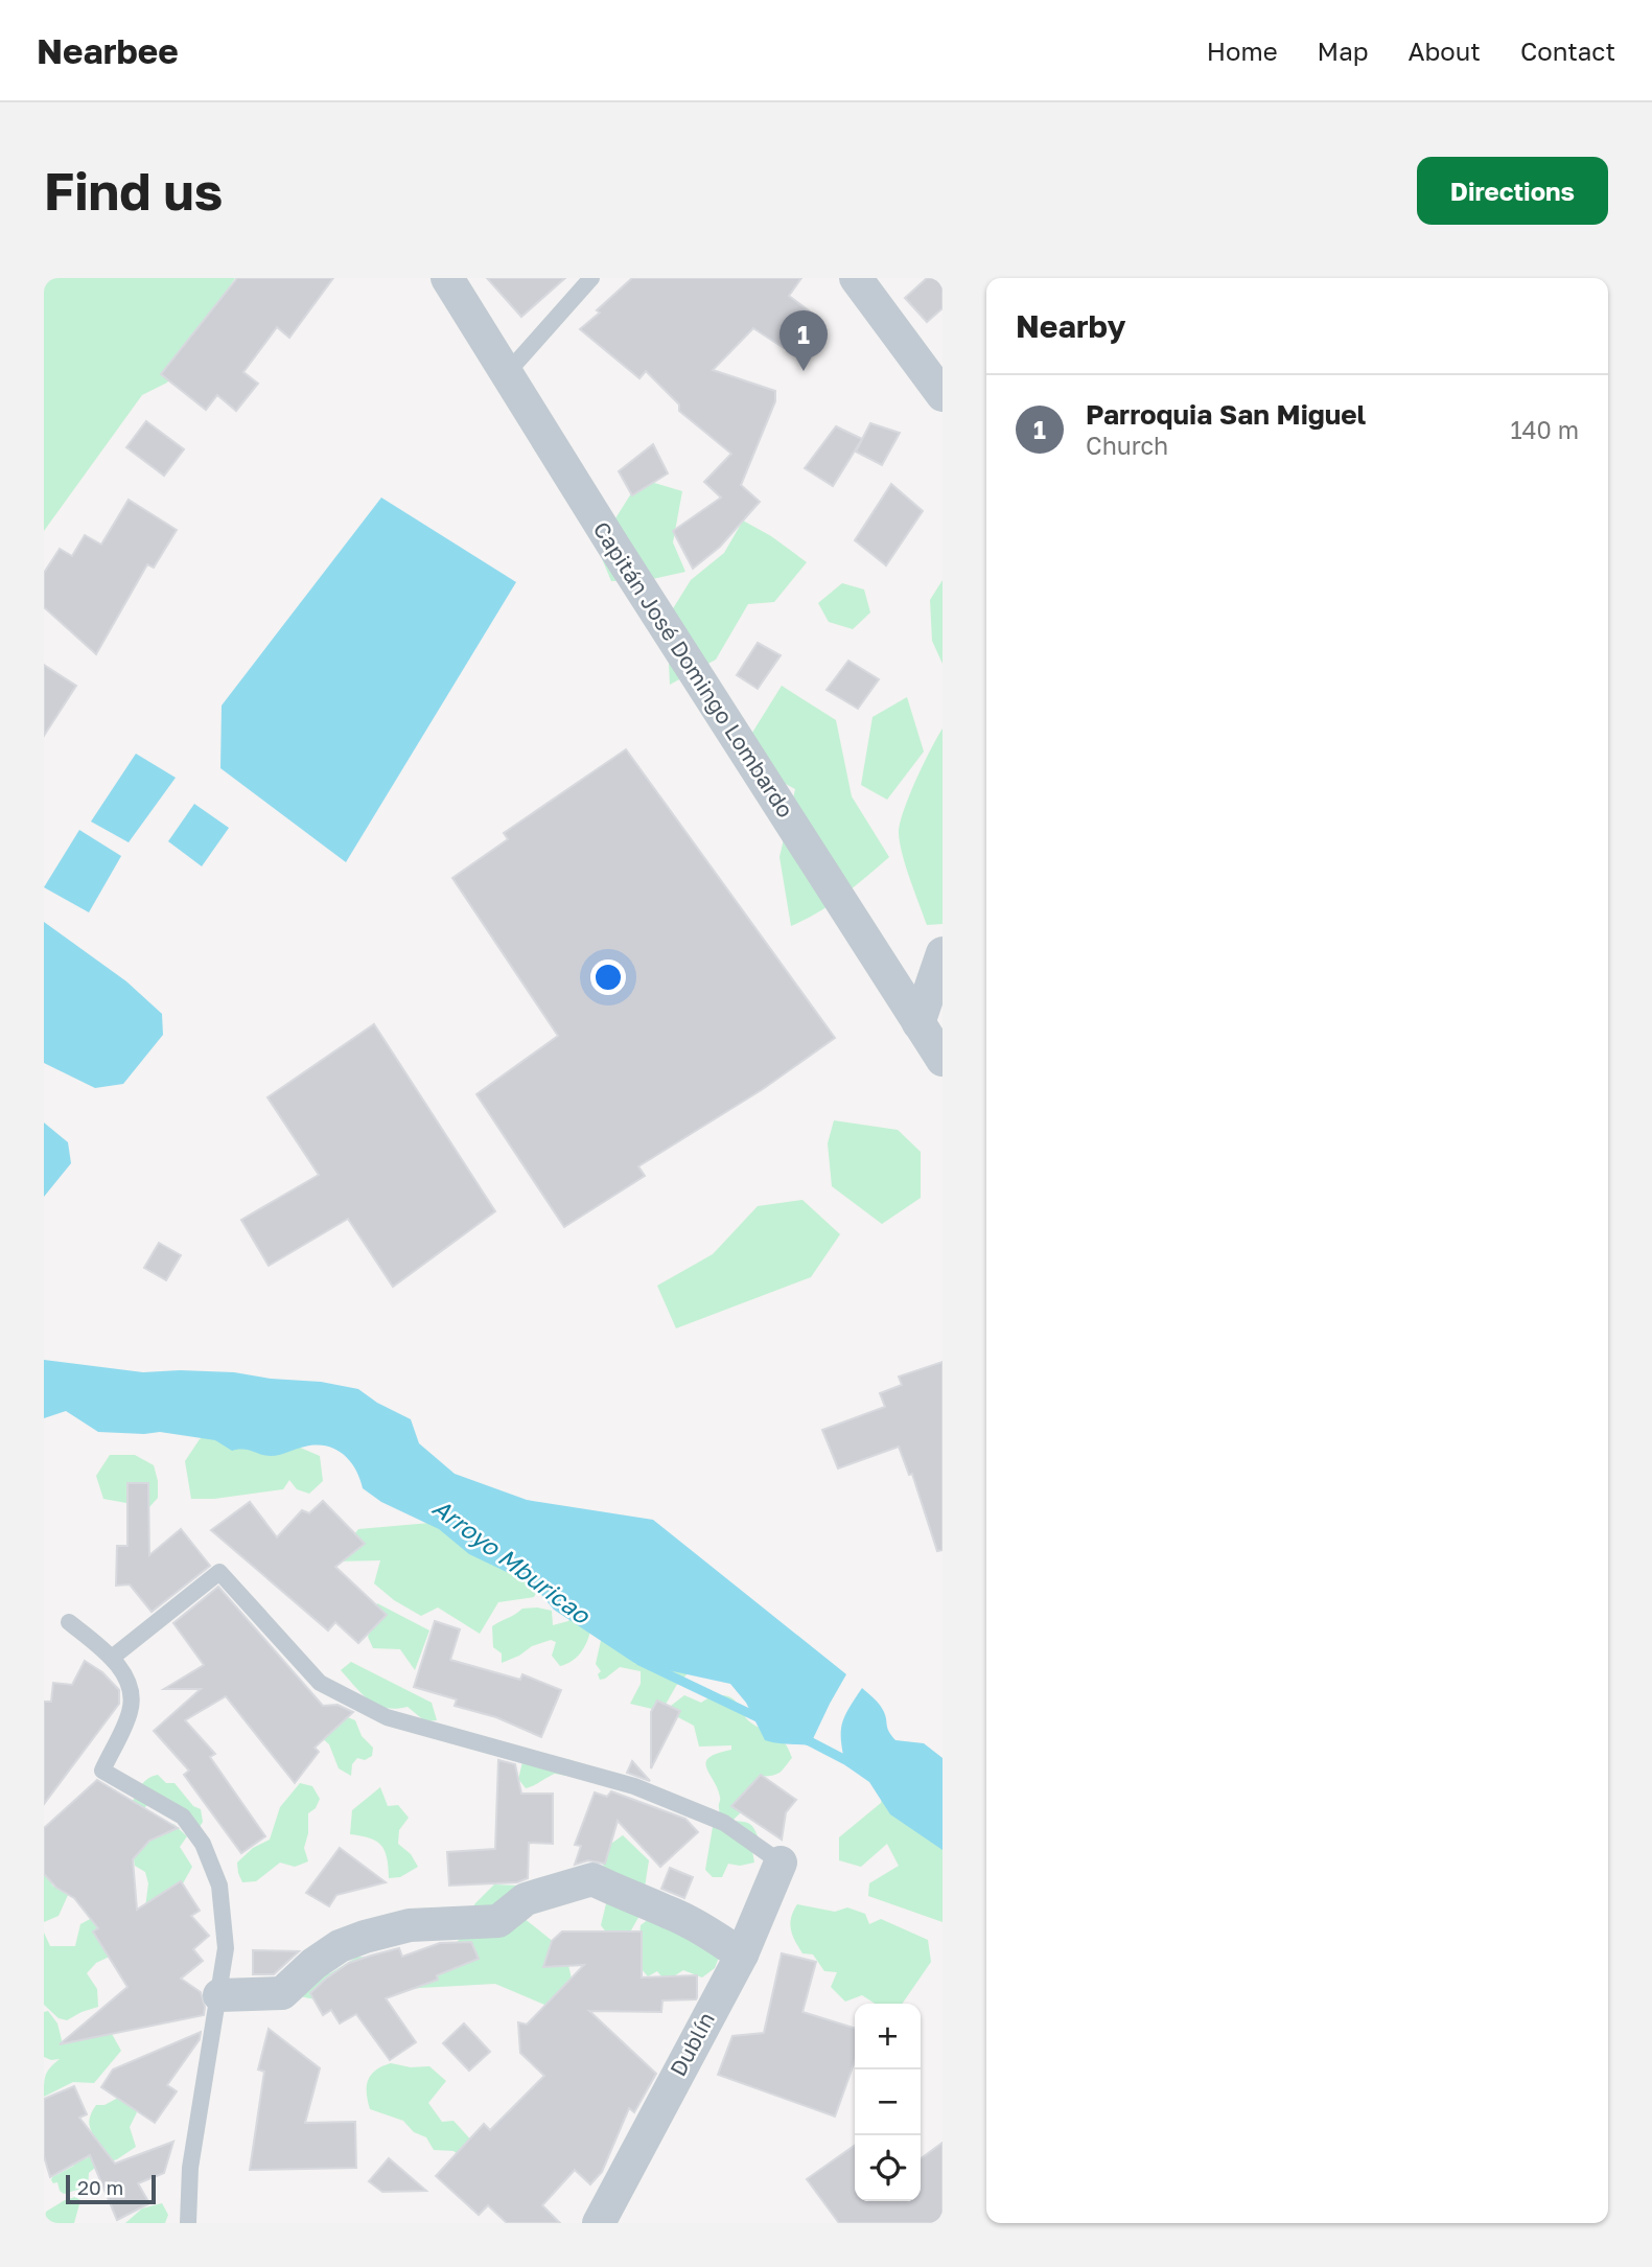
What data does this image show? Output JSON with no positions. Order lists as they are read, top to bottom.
{
  "streets": {
    "street": ["Capitán José Domingo Lombardo", "Dublín"]
  },
  "water": ["Arroyo Mburicao"],
  "scale_bar": "20 m",
  "page": {
    "header": "Nearbee",
    "nav": [
      "Home",
      "Map",
      "About",
      "Contact"
    ],
    "buttons": "Directions",
    "title": "Find us",
    "heading": "Nearby",
    "pins": "1",
    "list": [
      {
        "mark": "1",
        "name": "Parroquia San Miguel",
        "note": "Church",
        "value": "140 m"
      }
    ],
    "map_buttons": ["+", "−"],
    "scale": "20 m"
  }
}
